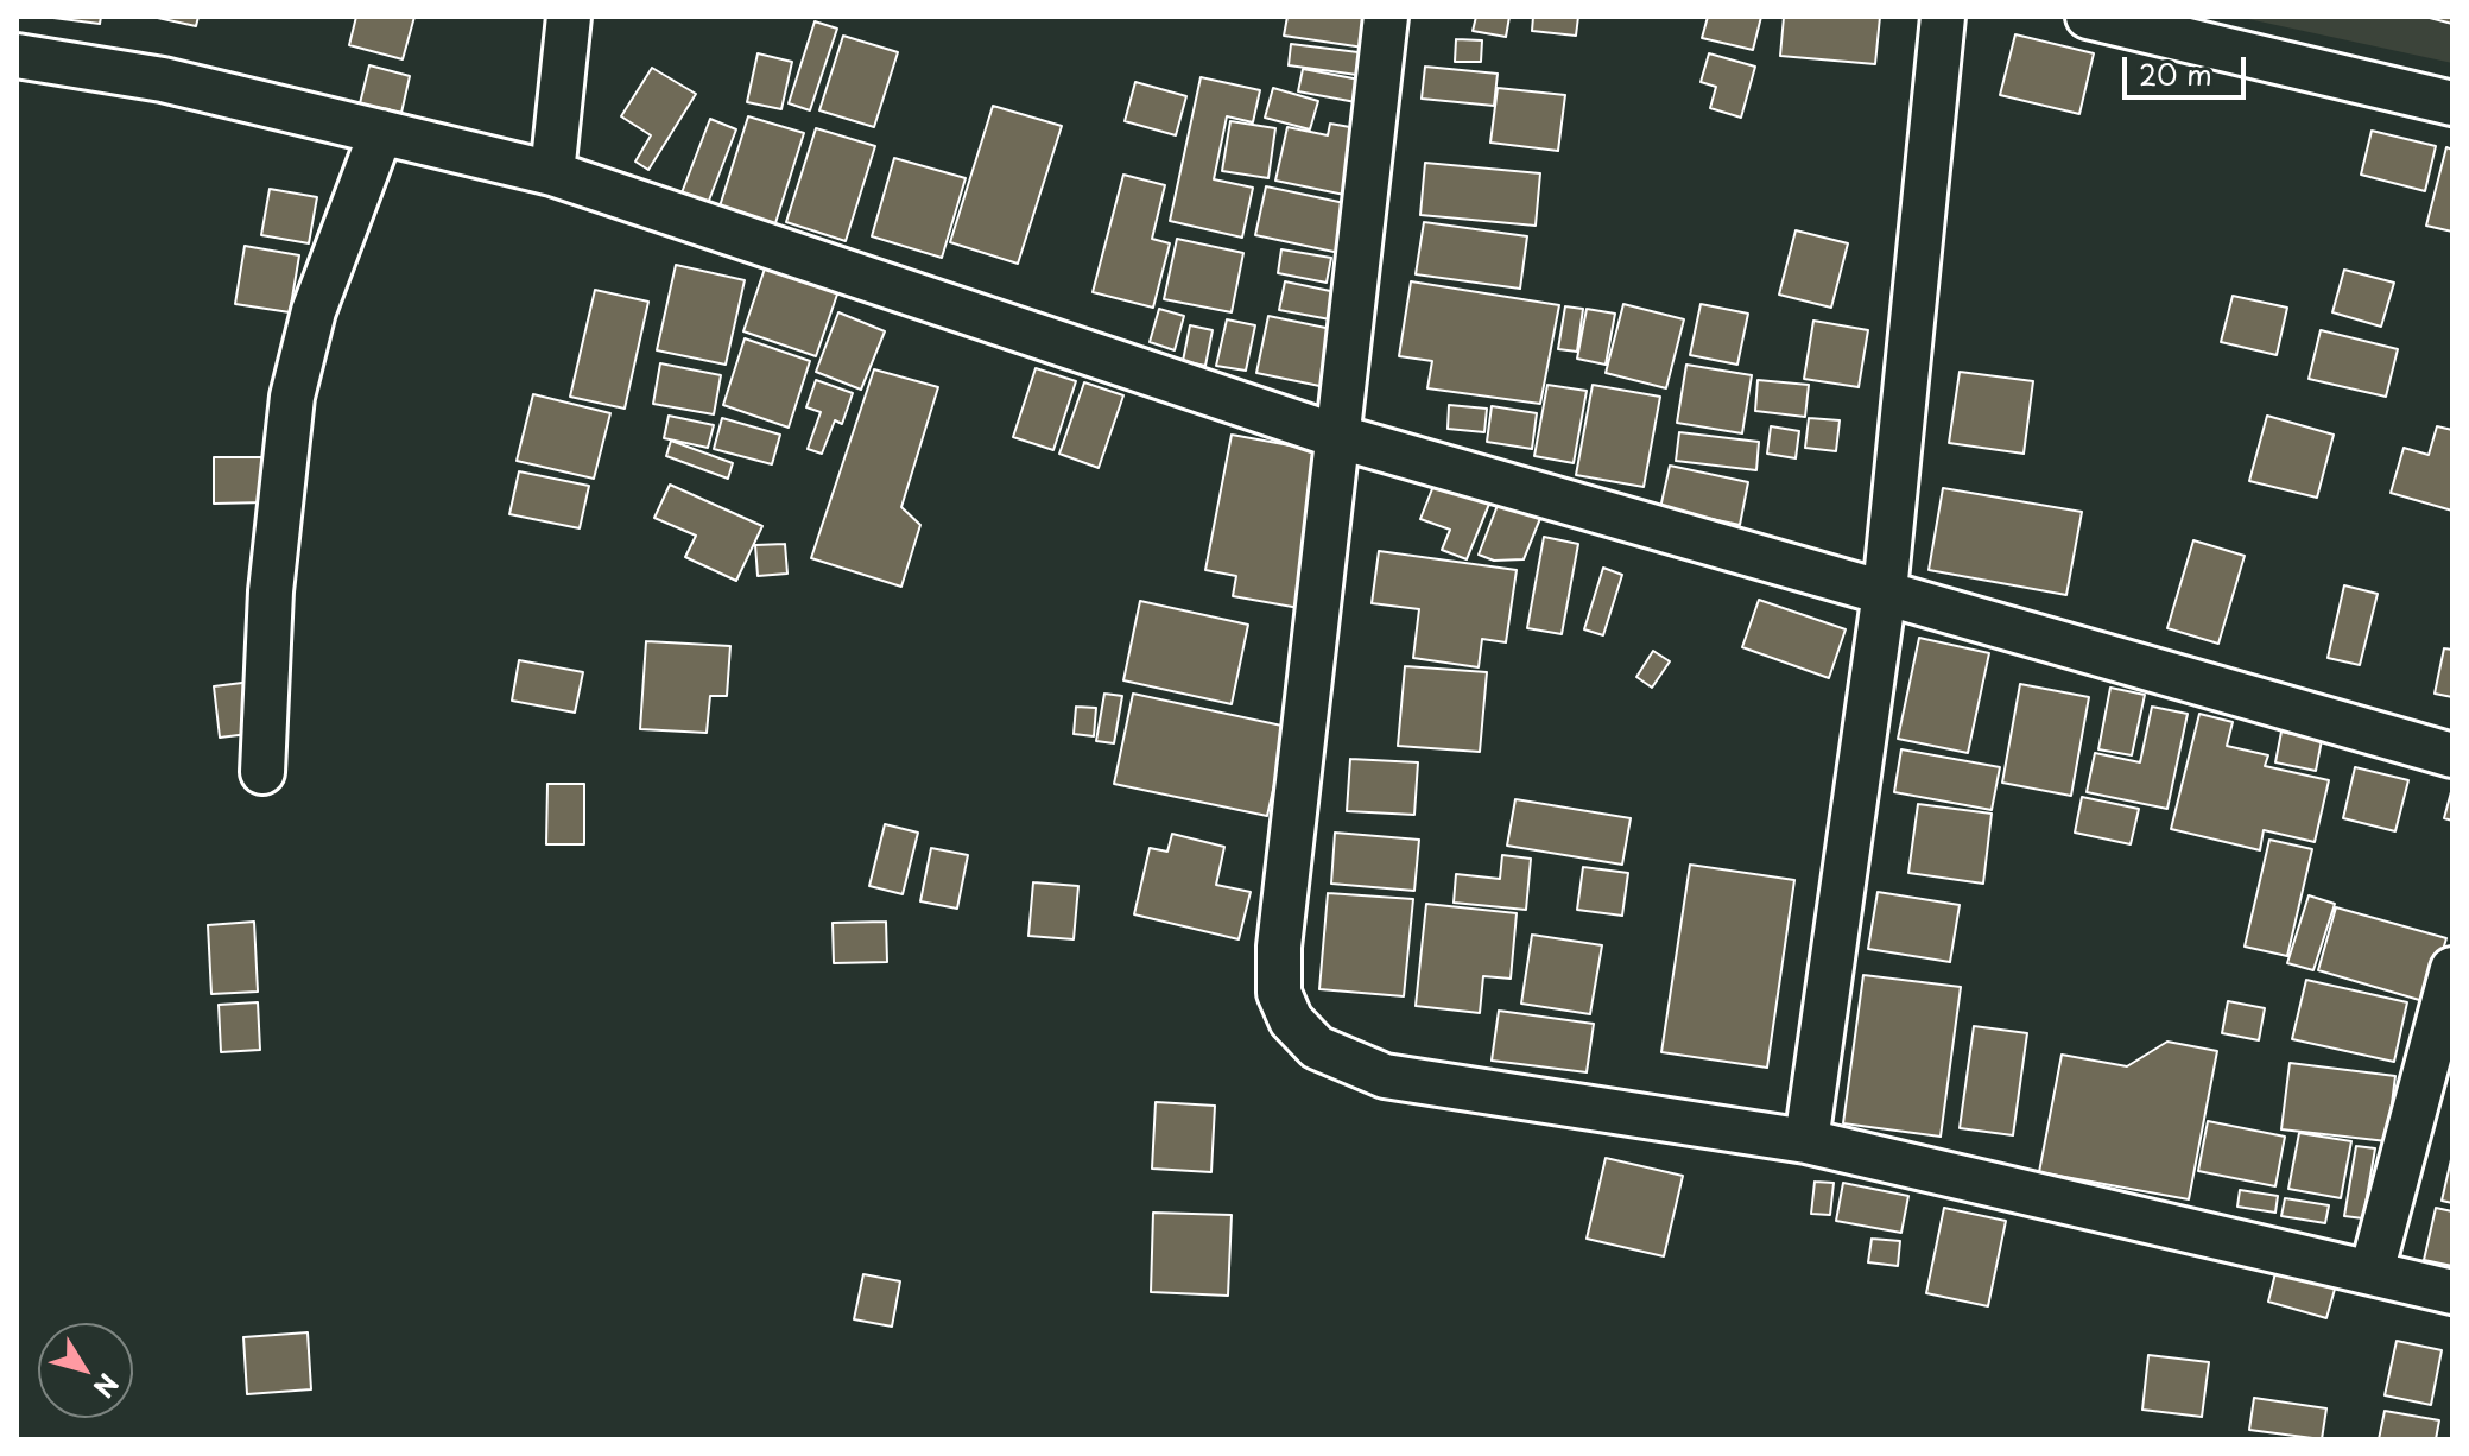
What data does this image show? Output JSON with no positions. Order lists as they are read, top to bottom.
{
  "scale_bar": "20 m",
  "north": "bottom right"
}
